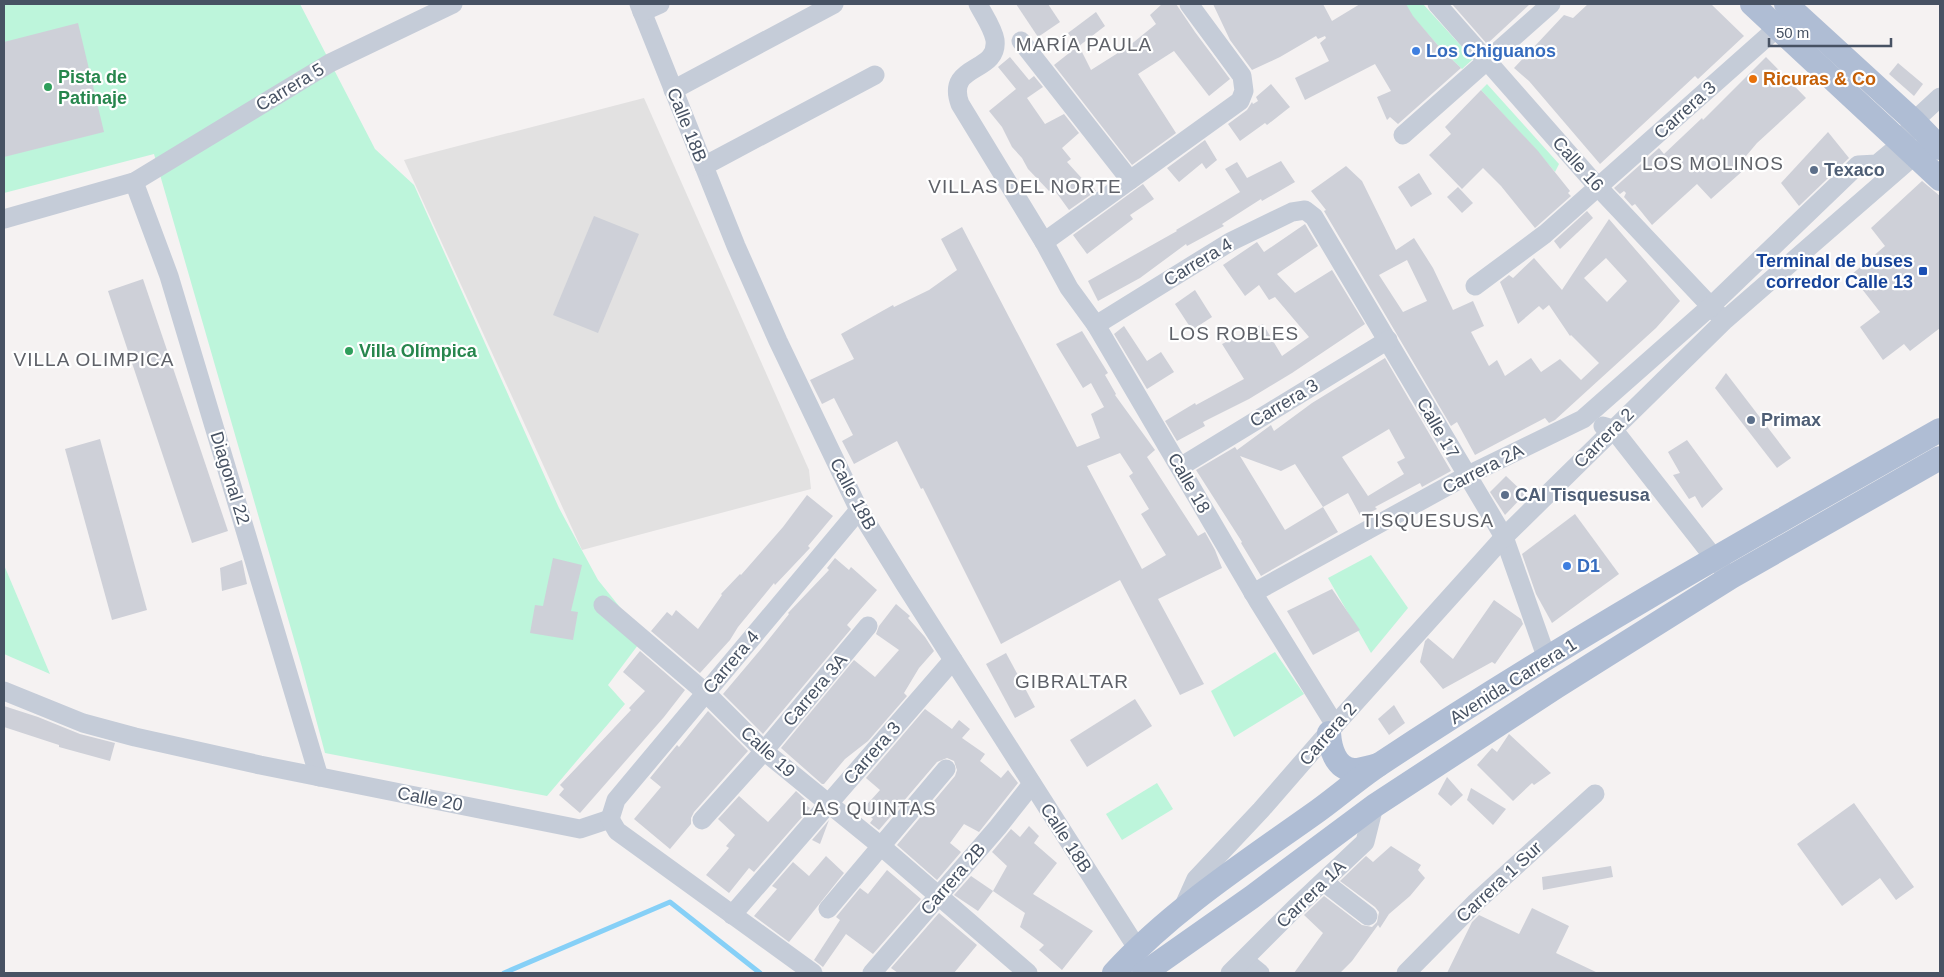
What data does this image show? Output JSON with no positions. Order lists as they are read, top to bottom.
{
  "streets": {
    "main road": ["Avenida Carrera 1"],
    "street": [
      "Carrera 5",
      "Carrera 3",
      "Calle 18B",
      "Calle 16",
      "Carrera 4",
      "Calle 17",
      "Carrera 2",
      "Carrera 2A",
      "Diagonal 22",
      "Calle 18",
      "Carrera 3A",
      "Calle 19",
      "Calle 20",
      "Carrera 2B",
      "Carrera 1 Sur",
      "Carrera 1A"
    ]
  },
  "crossings": [
    ["Carrera 5", "Diagonal 22"],
    ["Carrera 3", "Calle 18B"],
    ["Carrera 3", "Calle 16"],
    ["Carrera 3", "Calle 17"],
    ["Carrera 3", "Calle 18"],
    ["Carrera 3", "Calle 19"],
    ["Calle 18B", "Carrera 4"],
    ["Calle 18B", "Avenida Carrera 1"],
    ["Calle 18B", "Carrera 2B"],
    ["Calle 16", "Carrera 2"],
    ["Carrera 4", "Calle 17"],
    ["Carrera 4", "Calle 18"],
    ["Carrera 4", "Calle 19"],
    ["Carrera 4", "Calle 20"],
    ["Calle 17", "Carrera 2"],
    ["Calle 17", "Carrera 2A"],
    ["Calle 17", "Avenida Carrera 1"],
    ["Carrera 2", "Carrera 2A"],
    ["Carrera 2", "Calle 18"],
    ["Carrera 2", "Avenida Carrera 1"],
    ["Carrera 2A", "Calle 18"],
    ["Diagonal 22", "Calle 20"],
    ["Avenida Carrera 1", "Carrera 1A"],
    ["Carrera 3A", "Calle 19"],
    ["Calle 19", "Carrera 2B"]
  ],
  "districts": [
    "MARÍA PAULA",
    "LOS MOLINOS",
    "VILLAS DEL NORTE",
    "LOS ROBLES",
    "VILLA OLIMPICA",
    "TISQUESUSA",
    "GIBRALTAR",
    "LAS QUINTAS"
  ],
  "places": {
    "other": [
      "Los Chiguanos",
      "Ricuras & Co",
      "Pista de Patinaje",
      "Texaco",
      "Villa Olímpica",
      "Primax",
      "CAI Tisquesusa",
      "D1"
    ],
    "transit": ["Terminal de buses corredor Calle 13"]
  },
  "scale_bar": "50 m"
}
